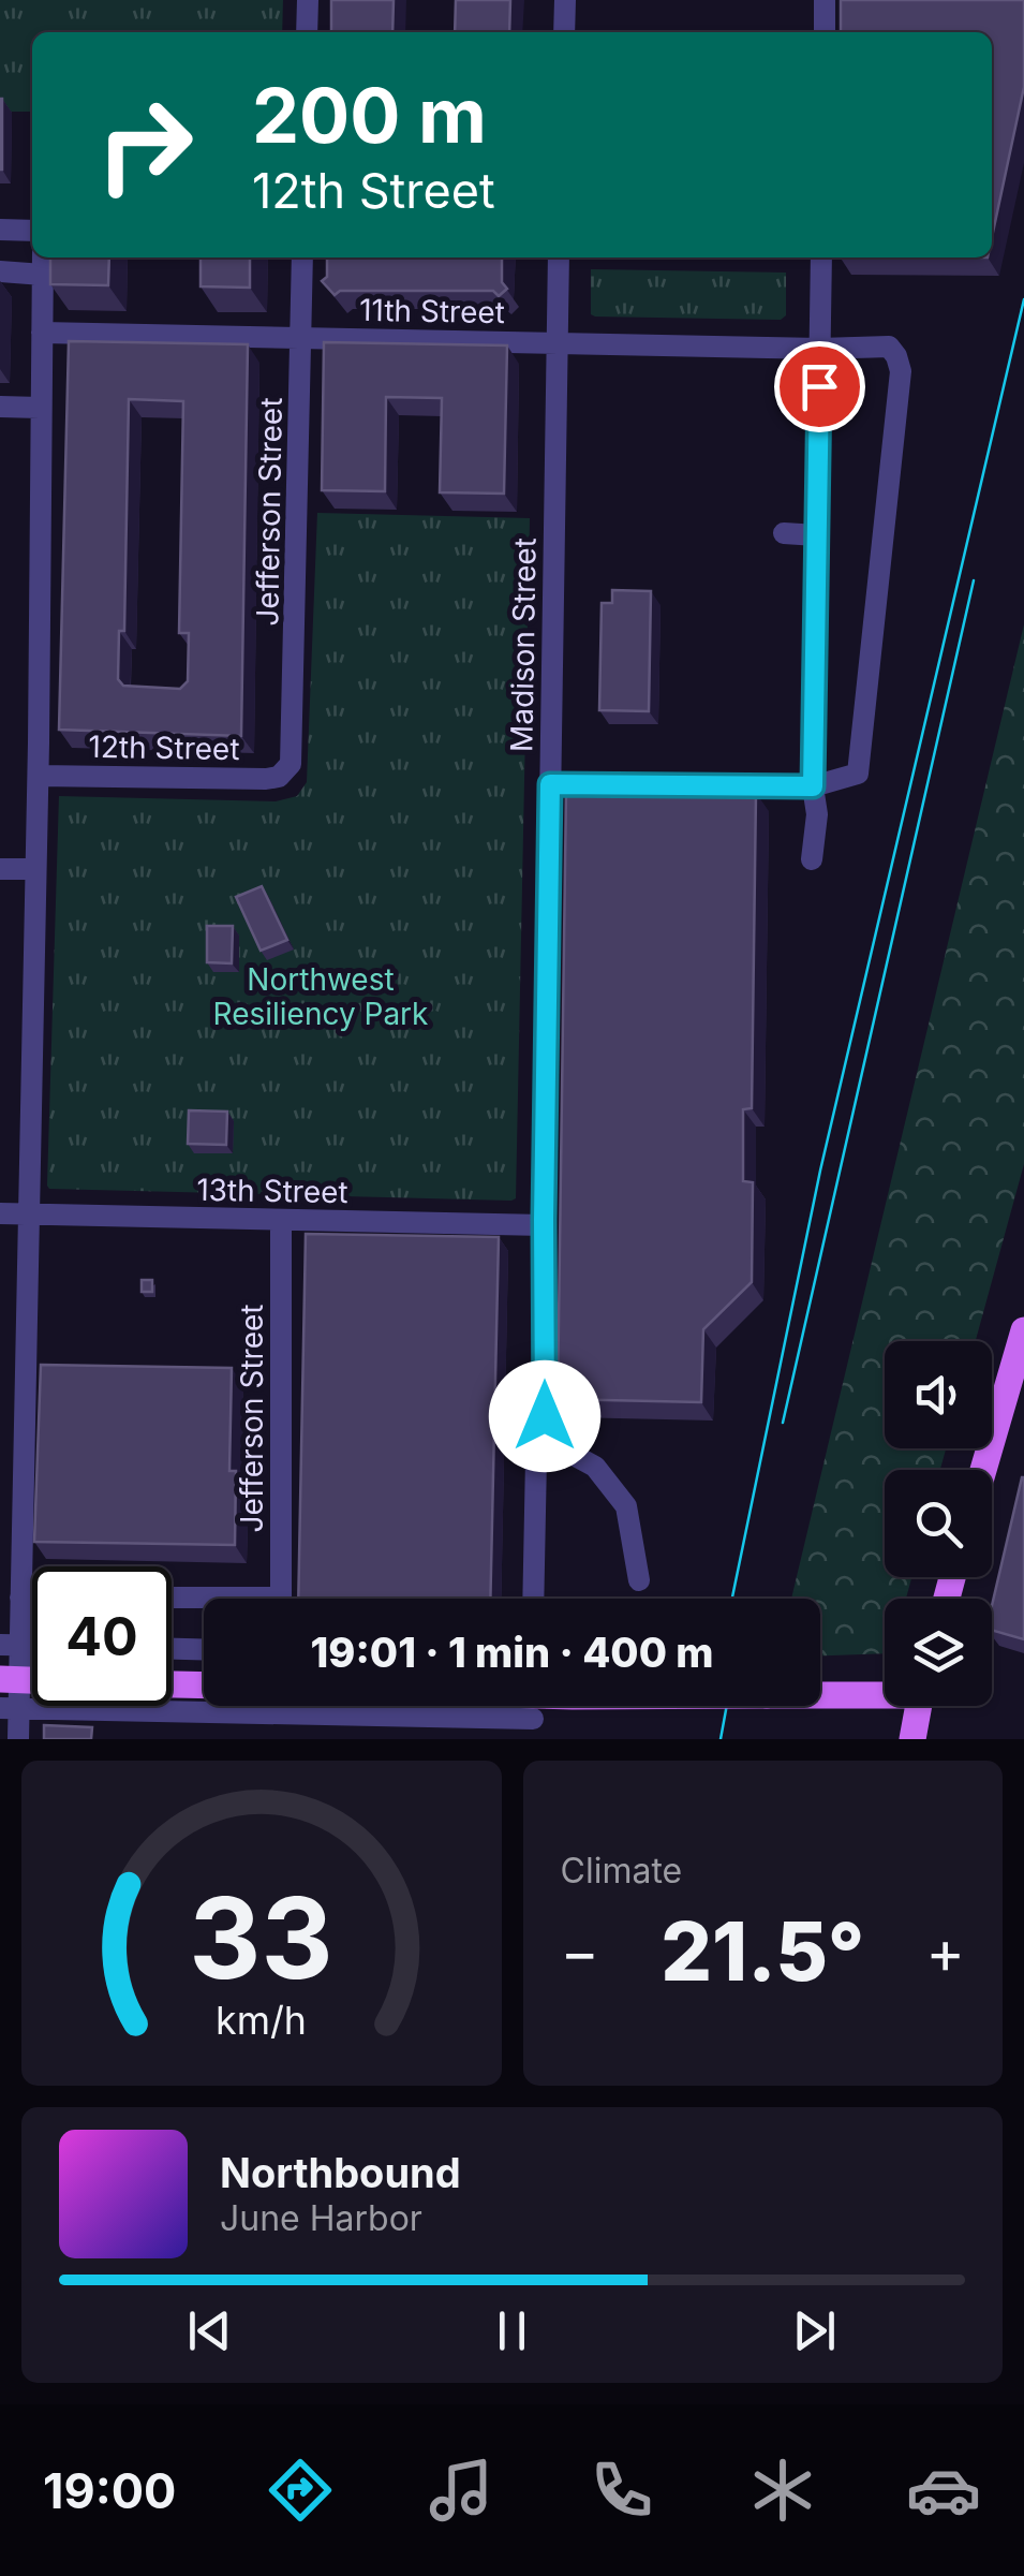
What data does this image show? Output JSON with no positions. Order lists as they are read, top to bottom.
{
  "streets": {
    "street": [
      "11th Street",
      "Jefferson Street",
      "Madison Street",
      "12th Street",
      "13th Street"
    ]
  },
  "crossings": [
    ["11th Street", "Jefferson Street"],
    ["11th Street", "Madison Street"],
    ["Jefferson Street", "12th Street"],
    ["Jefferson Street", "13th Street"],
    ["Madison Street", "13th Street"]
  ],
  "parks": ["Northwest Resiliency Park"],
  "page": {
    "turn": ["200 m", "12th Street"],
    "limit": "40",
    "trip": "19:01 · 1 min · 400 m",
    "tile": "Climate",
    "heat": ["−", "21.5°", "+"],
    "song": ["Northbound", "June Harbor"],
    "tabs": "19:00",
    "gauge": ["33", "km/h"]
  }
}
